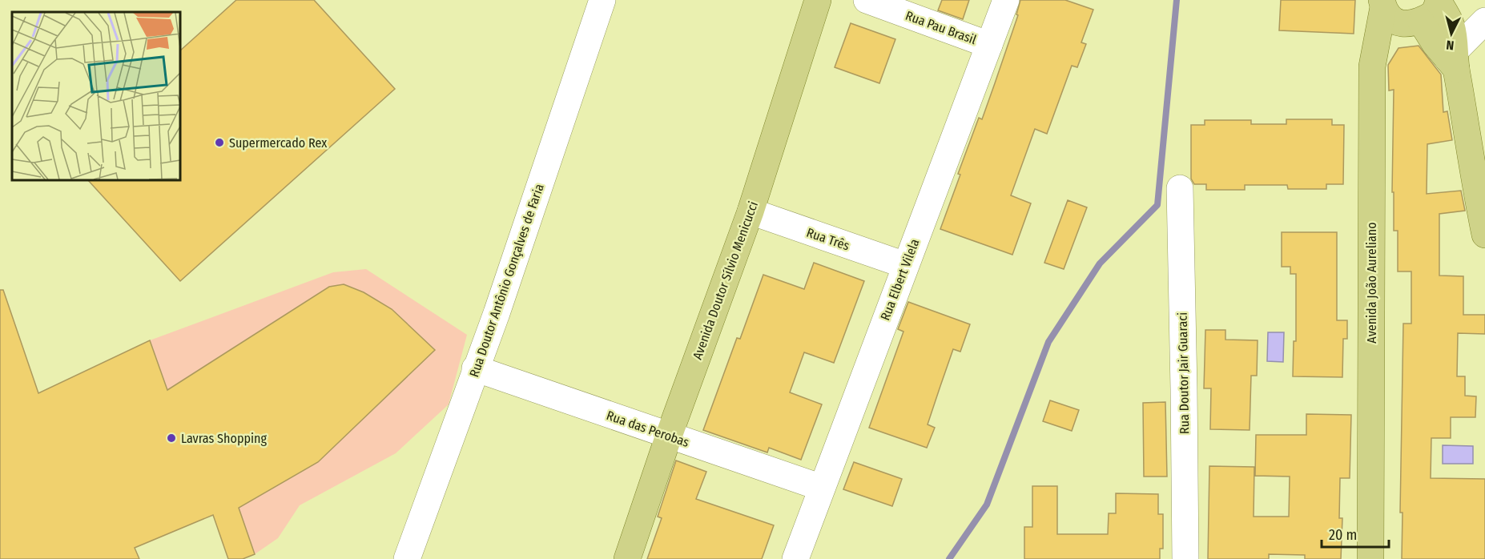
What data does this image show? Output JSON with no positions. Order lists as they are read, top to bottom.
{
  "streets": {
    "main road": ["Avenida Doutor Sílvio Menicucci", "Avenida João Aureliano"],
    "street": [
      "Rua Pau Brasil",
      "Rua Três",
      "Rua Elbert Vilela",
      "Rua Doutor Antônio Gonçalves de Faria",
      "Rua Doutor Jair Guaraci",
      "Rua das Perobas"
    ]
  },
  "crossings": [
    ["Rua Pau Brasil", "Rua Elbert Vilela"],
    ["Rua Três", "Rua Elbert Vilela"],
    ["Rua Três", "Avenida Doutor Sílvio Menicucci"],
    ["Rua Elbert Vilela", "Rua das Perobas"],
    ["Rua Doutor Antônio Gonçalves de Faria", "Rua das Perobas"],
    ["Avenida Doutor Sílvio Menicucci", "Rua das Perobas"]
  ],
  "places": ["Supermercado Rex", "Lavras Shopping"],
  "scale_bar": "20 m",
  "north": "bottom"
}
